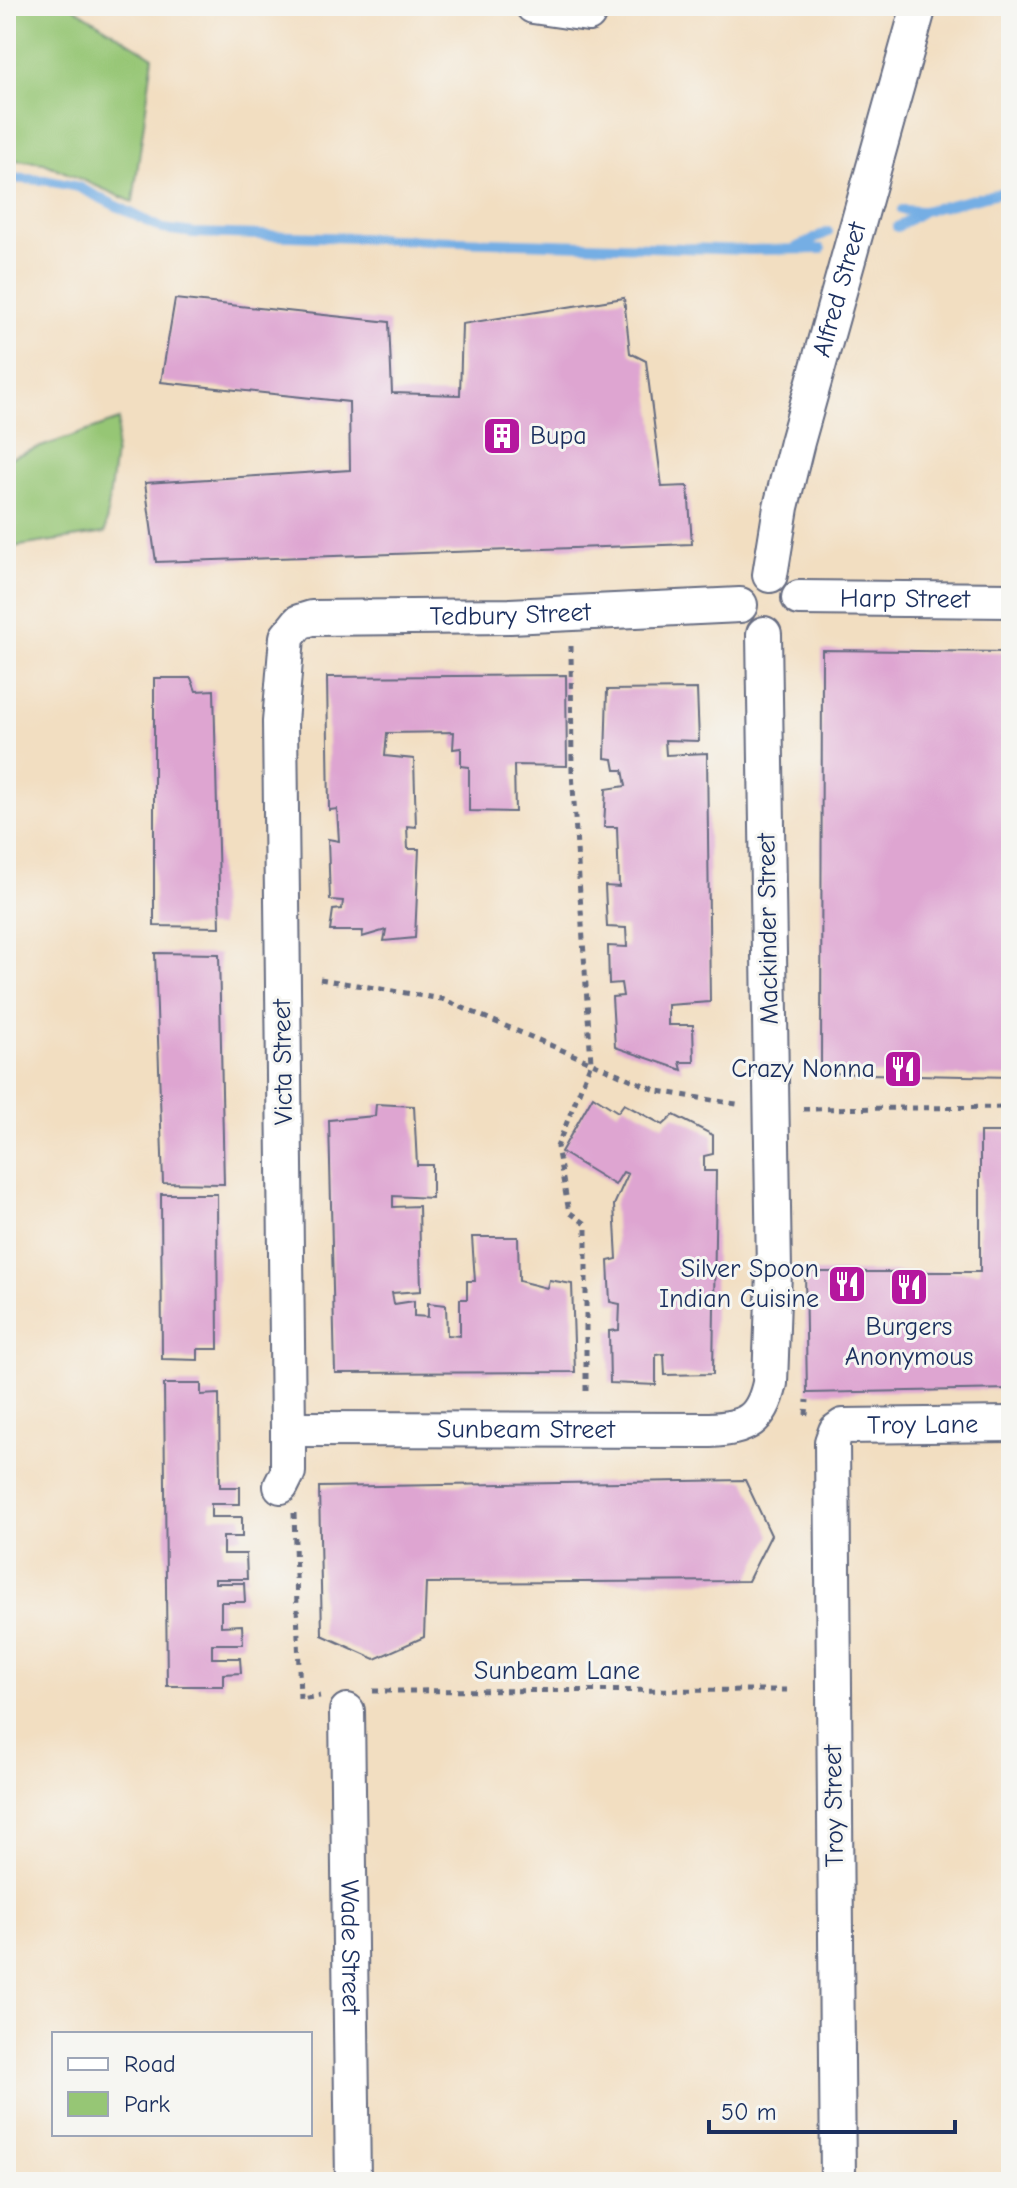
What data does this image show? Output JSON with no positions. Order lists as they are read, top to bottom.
{
  "streets": {
    "street": [
      "Alfred Street",
      "Harp Street",
      "Tedbury Street",
      "Mackinder Street",
      "Victa Street",
      "Troy Lane",
      "Sunbeam Street",
      "Troy Street",
      "Wade Street"
    ],
    "path": ["Sunbeam Lane"]
  },
  "crossings": [
    ["Alfred Street", "Harp Street"],
    ["Alfred Street", "Tedbury Street"],
    ["Alfred Street", "Mackinder Street"],
    ["Harp Street", "Tedbury Street"],
    ["Harp Street", "Mackinder Street"],
    ["Tedbury Street", "Mackinder Street"],
    ["Tedbury Street", "Victa Street"],
    ["Mackinder Street", "Sunbeam Street"],
    ["Victa Street", "Sunbeam Street"],
    ["Troy Lane", "Troy Street"],
    ["Sunbeam Lane", "Wade Street"]
  ],
  "places": {
    "building": ["Bupa"],
    "restaurant": ["Crazy Nonna", "Silver Spoon Indian Cuisine", "Burgers Anonymous"]
  },
  "legend": ["Road", "Park"],
  "scale_bar": "50 m"
}
